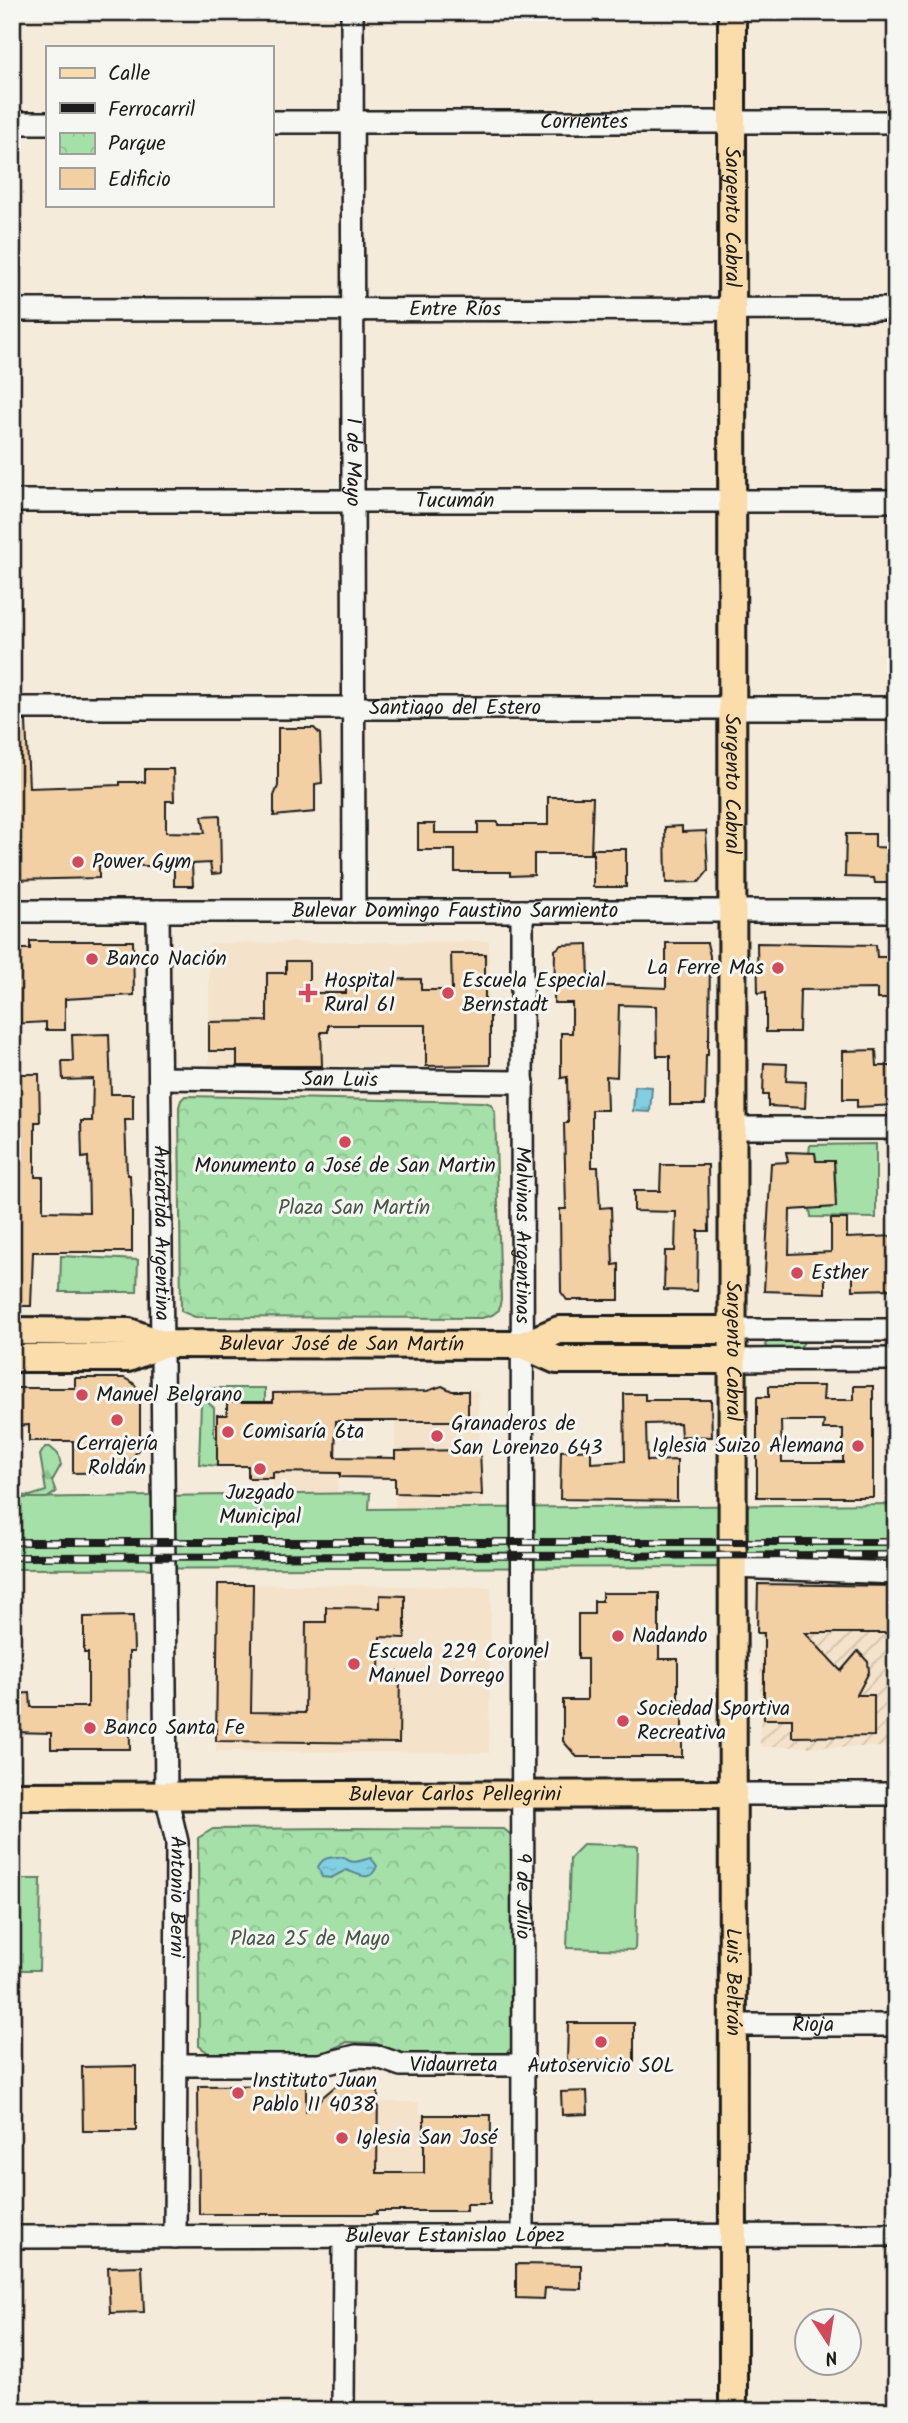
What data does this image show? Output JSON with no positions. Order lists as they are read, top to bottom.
{
  "streets": {
    "main road": [
      "Sargento Cabral",
      "Bulevar José de San Martín",
      "Bulevar Carlos Pellegrini",
      "Luis Beltrán"
    ],
    "street": [
      "Corrientes",
      "Entre Ríos",
      "1 de Mayo",
      "Tucumán",
      "Santiago del Estero",
      "Bulevar Domingo Faustino Sarmiento",
      "San Luis",
      "Antártida Argentina",
      "Malvinas Argentinas",
      "Antonio Berni",
      "9 de Julio",
      "Rioja",
      "Vidaurreta",
      "Bulevar Estanislao López"
    ]
  },
  "crossings": [
    ["Corrientes", "Sargento Cabral"],
    ["Corrientes", "1 de Mayo"],
    ["Sargento Cabral", "Entre Ríos"],
    ["Sargento Cabral", "Tucumán"],
    ["Sargento Cabral", "Santiago del Estero"],
    ["Sargento Cabral", "Bulevar Domingo Faustino Sarmiento"],
    ["Sargento Cabral", "Bulevar José de San Martín"],
    ["Sargento Cabral", "Luis Beltrán"],
    ["Entre Ríos", "1 de Mayo"],
    ["1 de Mayo", "Tucumán"],
    ["1 de Mayo", "Santiago del Estero"],
    ["1 de Mayo", "Bulevar Domingo Faustino Sarmiento"],
    ["Bulevar Domingo Faustino Sarmiento", "Antártida Argentina"],
    ["Bulevar Domingo Faustino Sarmiento", "Malvinas Argentinas"],
    ["San Luis", "Antártida Argentina"],
    ["San Luis", "Malvinas Argentinas"],
    ["Antártida Argentina", "Bulevar José de San Martín"],
    ["Antártida Argentina", "Antonio Berni"],
    ["Malvinas Argentinas", "Bulevar José de San Martín"],
    ["Malvinas Argentinas", "9 de Julio"],
    ["Bulevar Carlos Pellegrini", "Antonio Berni"],
    ["Bulevar Carlos Pellegrini", "9 de Julio"],
    ["Bulevar Carlos Pellegrini", "Luis Beltrán"],
    ["Antonio Berni", "Vidaurreta"],
    ["Antonio Berni", "Bulevar Estanislao López"],
    ["9 de Julio", "Vidaurreta"],
    ["9 de Julio", "Bulevar Estanislao López"],
    ["Luis Beltrán", "Rioja"],
    ["Luis Beltrán", "Bulevar Estanislao López"]
  ],
  "parks": ["Plaza San Martín", "Plaza 25 de Mayo"],
  "places": {
    "other": [
      "Power Gym",
      "Banco Nación",
      "La Ferre Mas",
      "Escuela Especial Bernstadt",
      "Monumento a José de San Martin",
      "Esther",
      "Manuel Belgrano",
      "Cerrajería Roldán",
      "Comisaría 6ta",
      "Granaderos de San Lorenzo 643",
      "Iglesia Suizo Alemana",
      "Juzgado Municipal",
      "Nadando",
      "Escuela 229 Coronel Manuel Dorrego",
      "Sociedad Sportiva Recreativa",
      "Banco Santa Fe",
      "Autoservicio SOL",
      "Instituto Juan Pablo II 4038",
      "Iglesia San José"
    ],
    "health": ["Hospital Rural 61"]
  },
  "legend": [
    "Calle",
    "Ferrocarril",
    "Parque",
    "Edificio"
  ],
  "north": "bottom"
}
